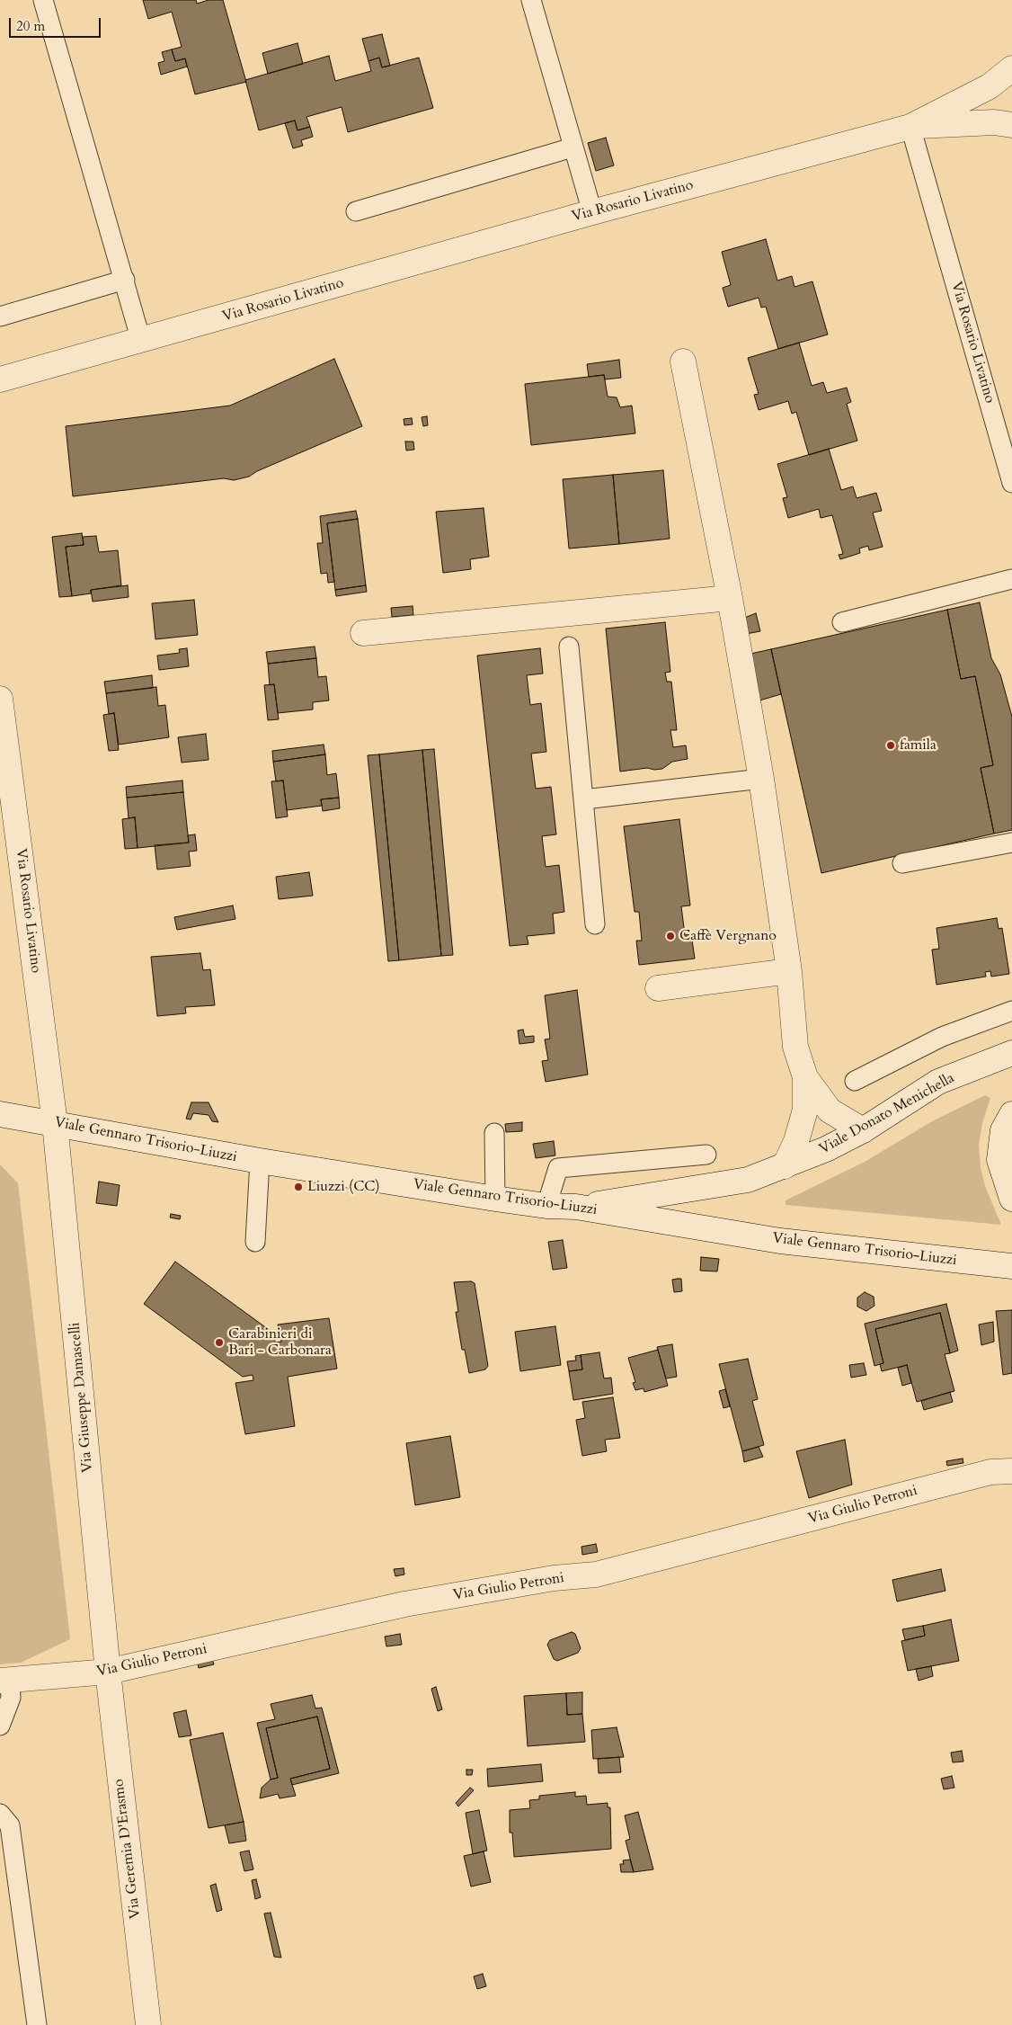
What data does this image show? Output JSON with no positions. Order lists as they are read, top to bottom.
{
  "streets": {
    "street": [
      "Via Rosario Livatino",
      "Viale Donato Menichella",
      "Viale Gennaro Trisorio-Liuzzi",
      "Via Giuseppe Damascelli",
      "Via Giulio Petroni",
      "Via Geremia D'Erasmo"
    ]
  },
  "crossings": [
    ["Via Rosario Livatino", "Viale Gennaro Trisorio-Liuzzi"],
    ["Via Rosario Livatino", "Via Giuseppe Damascelli"],
    ["Viale Donato Menichella", "Viale Gennaro Trisorio-Liuzzi"],
    ["Viale Gennaro Trisorio-Liuzzi", "Via Giuseppe Damascelli"],
    ["Via Giuseppe Damascelli", "Via Giulio Petroni"],
    ["Via Giuseppe Damascelli", "Via Geremia D'Erasmo"],
    ["Via Giulio Petroni", "Via Geremia D'Erasmo"]
  ],
  "places": [
    "famila",
    "Caffè Vergnano",
    "Liuzzi (CC)",
    "Carabinieri di Bari - Carbonara"
  ],
  "scale_bar": "20 m"
}
